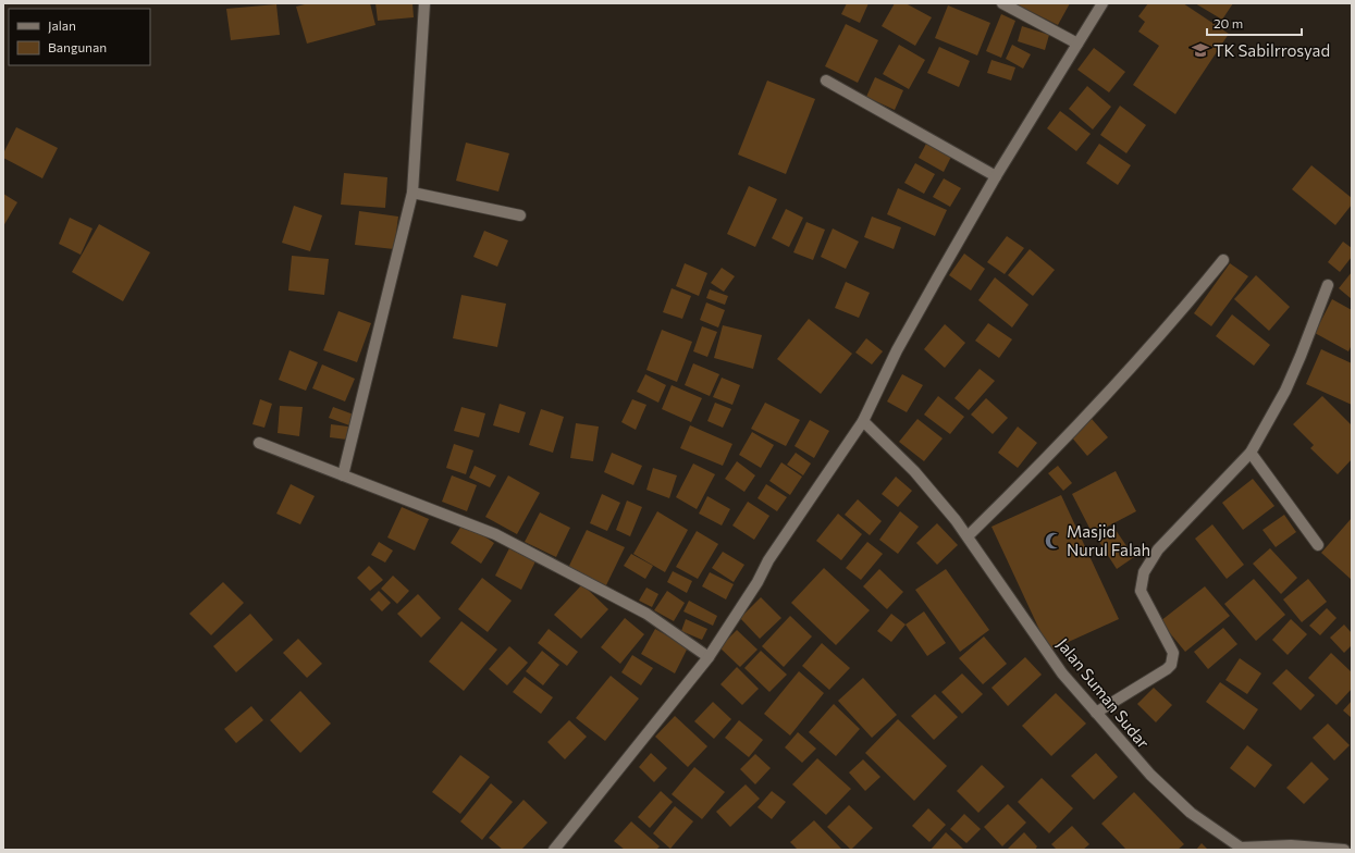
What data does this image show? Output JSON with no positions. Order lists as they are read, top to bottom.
{
  "streets": {
    "street": ["Jalan Suman Sudar"]
  },
  "places": {
    "school or university": ["TK Sabilrrosyad"],
    "mosque": ["Masjid Nurul Falah"]
  },
  "legend": ["Jalan", "Bangunan"],
  "scale_bar": "20 m"
}
